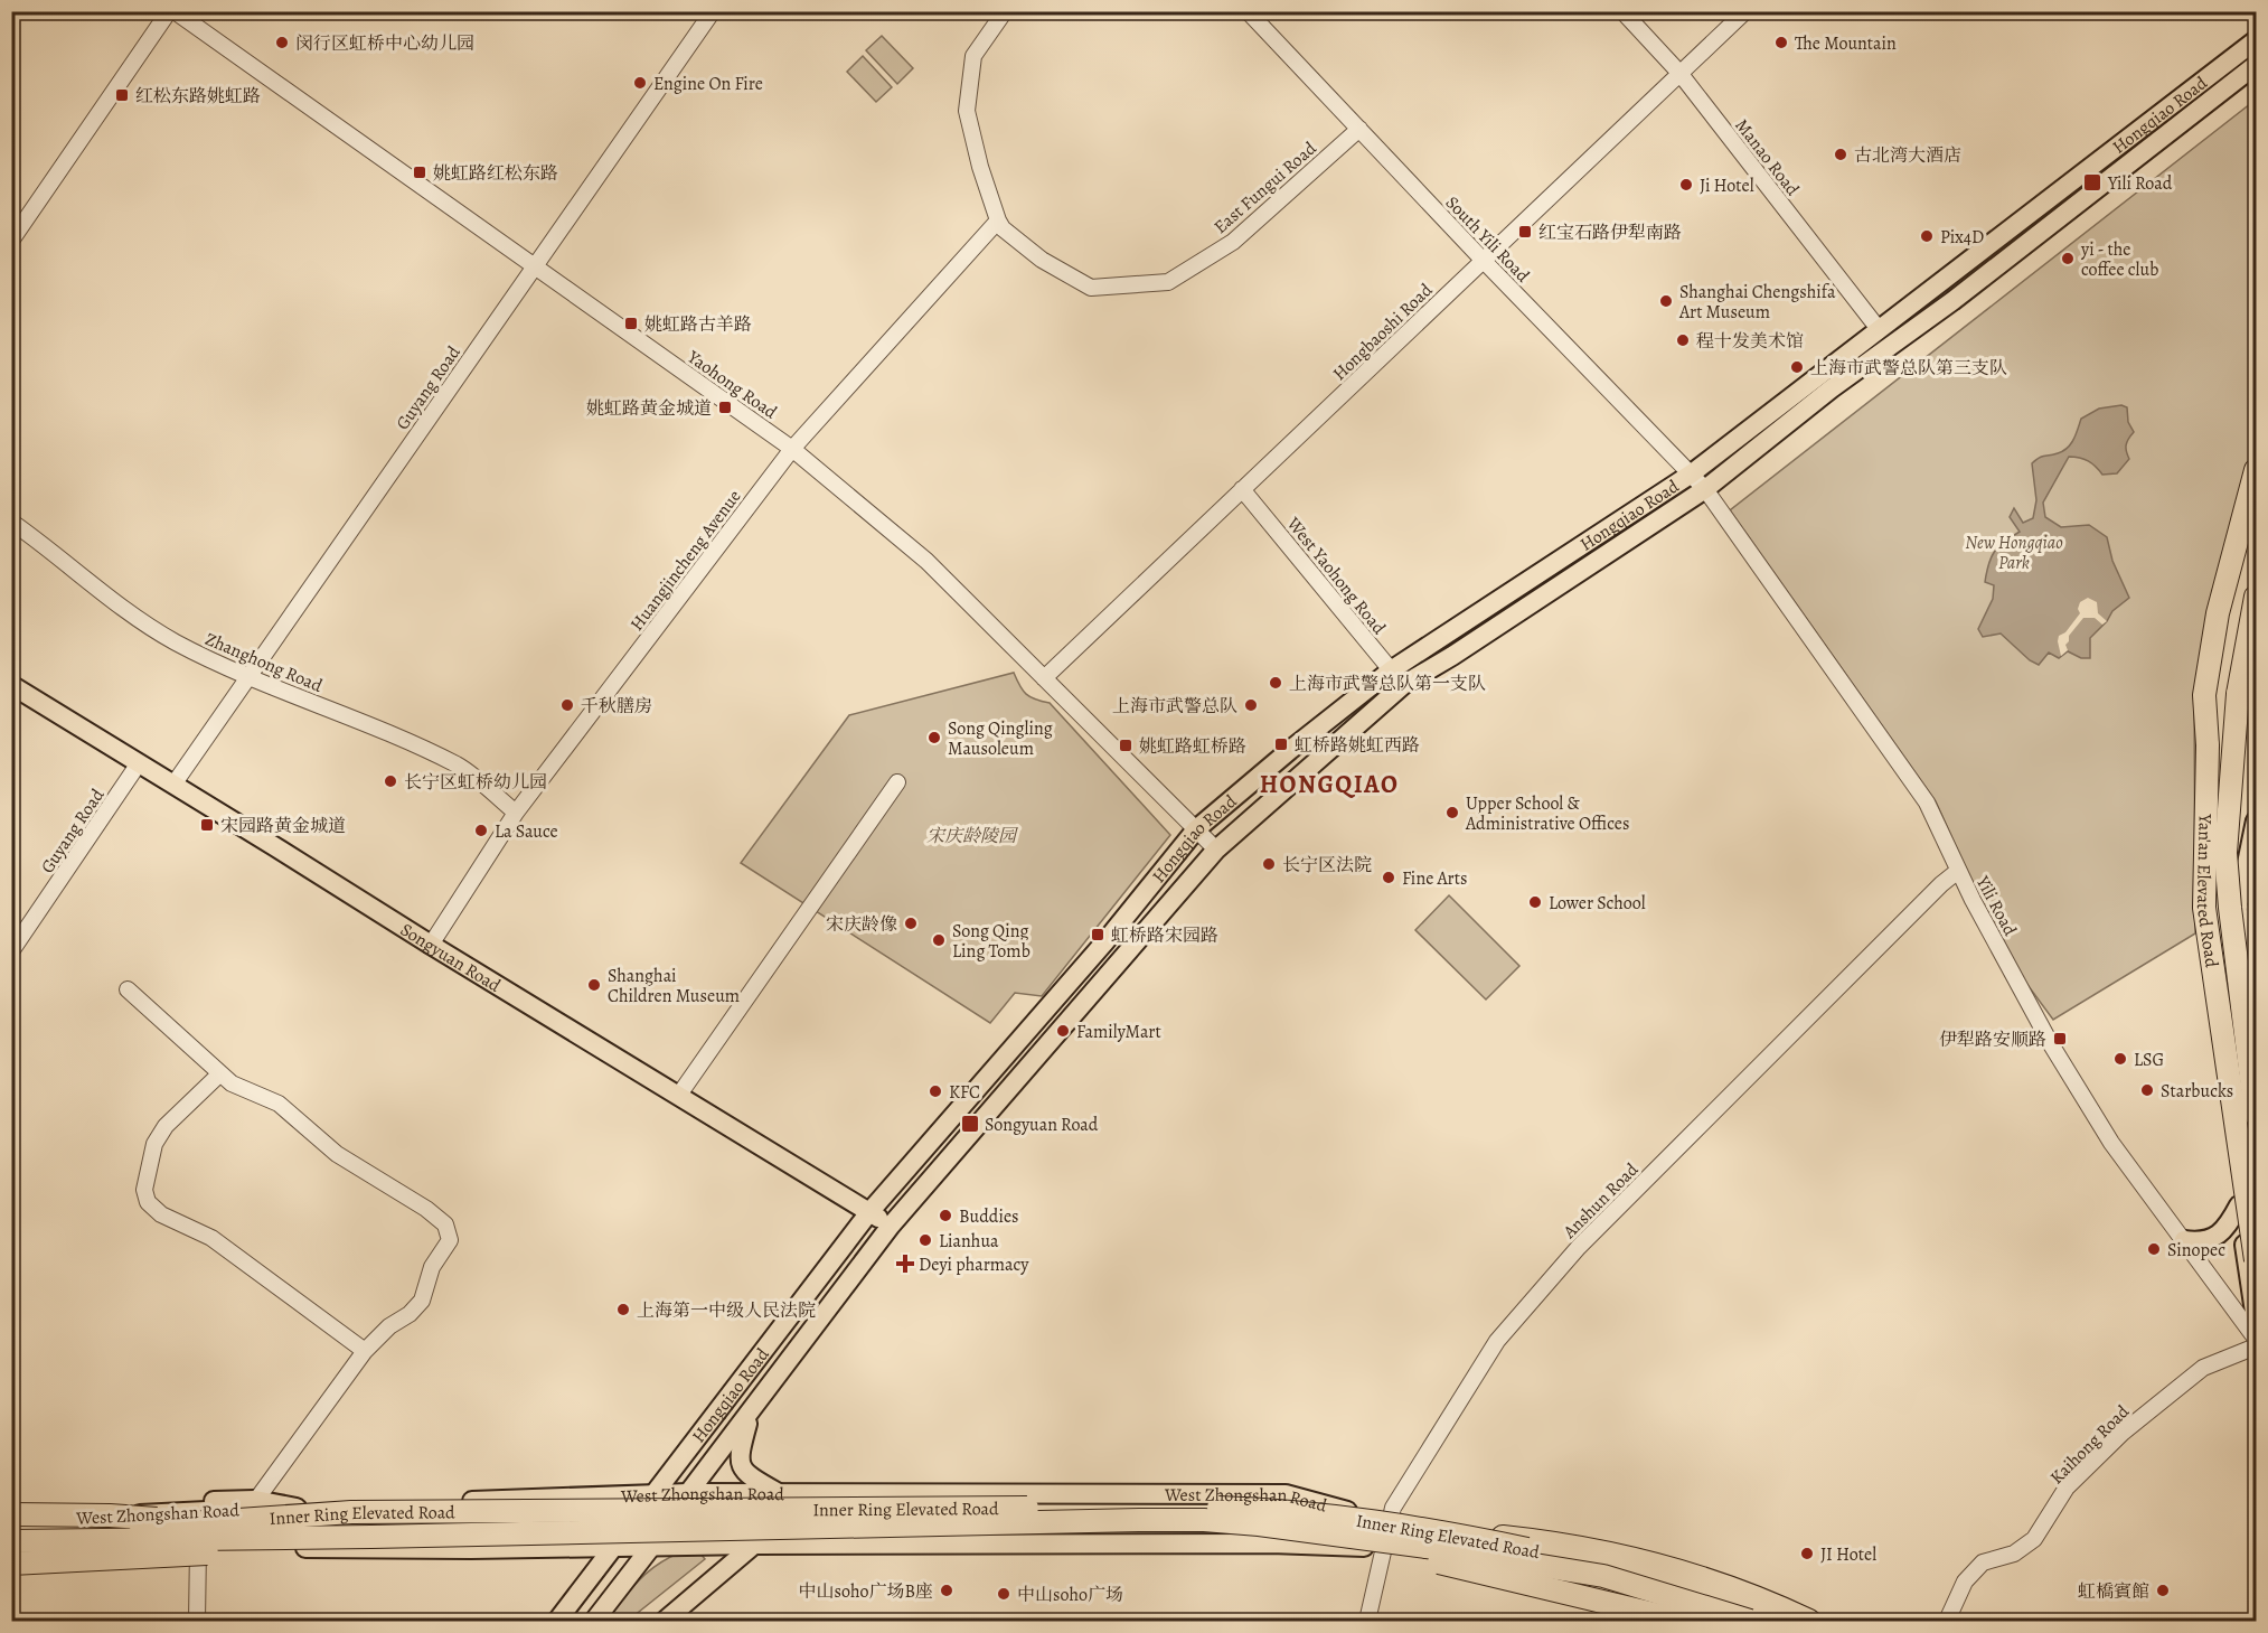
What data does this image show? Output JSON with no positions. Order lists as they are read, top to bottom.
{
  "streets": {
    "highway": ["Yan'an Elevated Road", "Inner Ring Elevated Road"],
    "main road": ["Hongqiao Road", "Songyuan Road", "West Zhongshan Road"],
    "street": [
      "Manao Road",
      "East Fungui Road",
      "South Yili Road",
      "Hongbaoshi Road",
      "Yaohong Road",
      "Guyang Road",
      "Huangjincheng Avenue",
      "West Yaohong Road",
      "Zhanghong Road",
      "Yili Road",
      "Anshun Road",
      "Kaihong Road"
    ]
  },
  "crossings": [
    ["Hongqiao Road", "Manao Road"],
    ["Hongqiao Road", "South Yili Road"],
    ["Hongqiao Road", "Yaohong Road"],
    ["Hongqiao Road", "West Yaohong Road"],
    ["Hongqiao Road", "Yili Road"],
    ["Hongqiao Road", "Songyuan Road"],
    ["Hongqiao Road", "West Zhongshan Road"],
    ["Manao Road", "Hongbaoshi Road"],
    ["East Fungui Road", "South Yili Road"],
    ["East Fungui Road", "Huangjincheng Avenue"],
    ["South Yili Road", "Hongbaoshi Road"],
    ["South Yili Road", "Yili Road"],
    ["Hongbaoshi Road", "Yaohong Road"],
    ["Hongbaoshi Road", "West Yaohong Road"],
    ["Yaohong Road", "Guyang Road"],
    ["Yaohong Road", "Huangjincheng Avenue"],
    ["Guyang Road", "Zhanghong Road"],
    ["Guyang Road", "Songyuan Road"],
    ["Huangjincheng Avenue", "Zhanghong Road"],
    ["Huangjincheng Avenue", "Songyuan Road"],
    ["Yili Road", "Anshun Road"],
    ["Anshun Road", "West Zhongshan Road"]
  ],
  "districts": ["HONGQIAO"],
  "parks": ["New Hongqiao Park", "宋庆龄陵园"],
  "places": {
    "other": [
      "闵行区虹桥中心幼儿园",
      "The Mountain",
      "Engine On Fire",
      "古北湾大酒店",
      "Ji Hotel",
      "Pix4D",
      "yi - the coffee club",
      "Shanghai Chengshifa Art Museum",
      "程十发美术馆",
      "上海市武警总队第三支队",
      "上海市武警总队第一支队",
      "千秋膳房",
      "上海市武警总队",
      "Song Qingling Mausoleum",
      "长宁区虹桥幼儿园",
      "Upper School & Administrative Offices",
      "La Sauce",
      "长宁区法院",
      "Fine Arts",
      "Lower School",
      "宋庆龄像",
      "Song Qing Ling Tomb",
      "Shanghai Children Museum",
      "FamilyMart",
      "LSG",
      "Starbucks",
      "KFC",
      "Buddies",
      "Lianhua",
      "Sinopec",
      "上海第一中级人民法院",
      "JI Hotel",
      "中山soho广场B座",
      "虹橋賓館",
      "中山soho广场"
    ],
    "transit": [
      "红松东路姚虹路",
      "姚虹路红松东路",
      "Yili Road",
      "红宝石路伊犁南路",
      "姚虹路古羊路",
      "姚虹路黄金城道",
      "虹桥路姚虹西路",
      "姚虹路虹桥路",
      "宋园路黄金城道",
      "虹桥路宋园路",
      "伊犁路安顺路",
      "Songyuan Road"
    ],
    "health": ["Deyi pharmacy"]
  }
}
